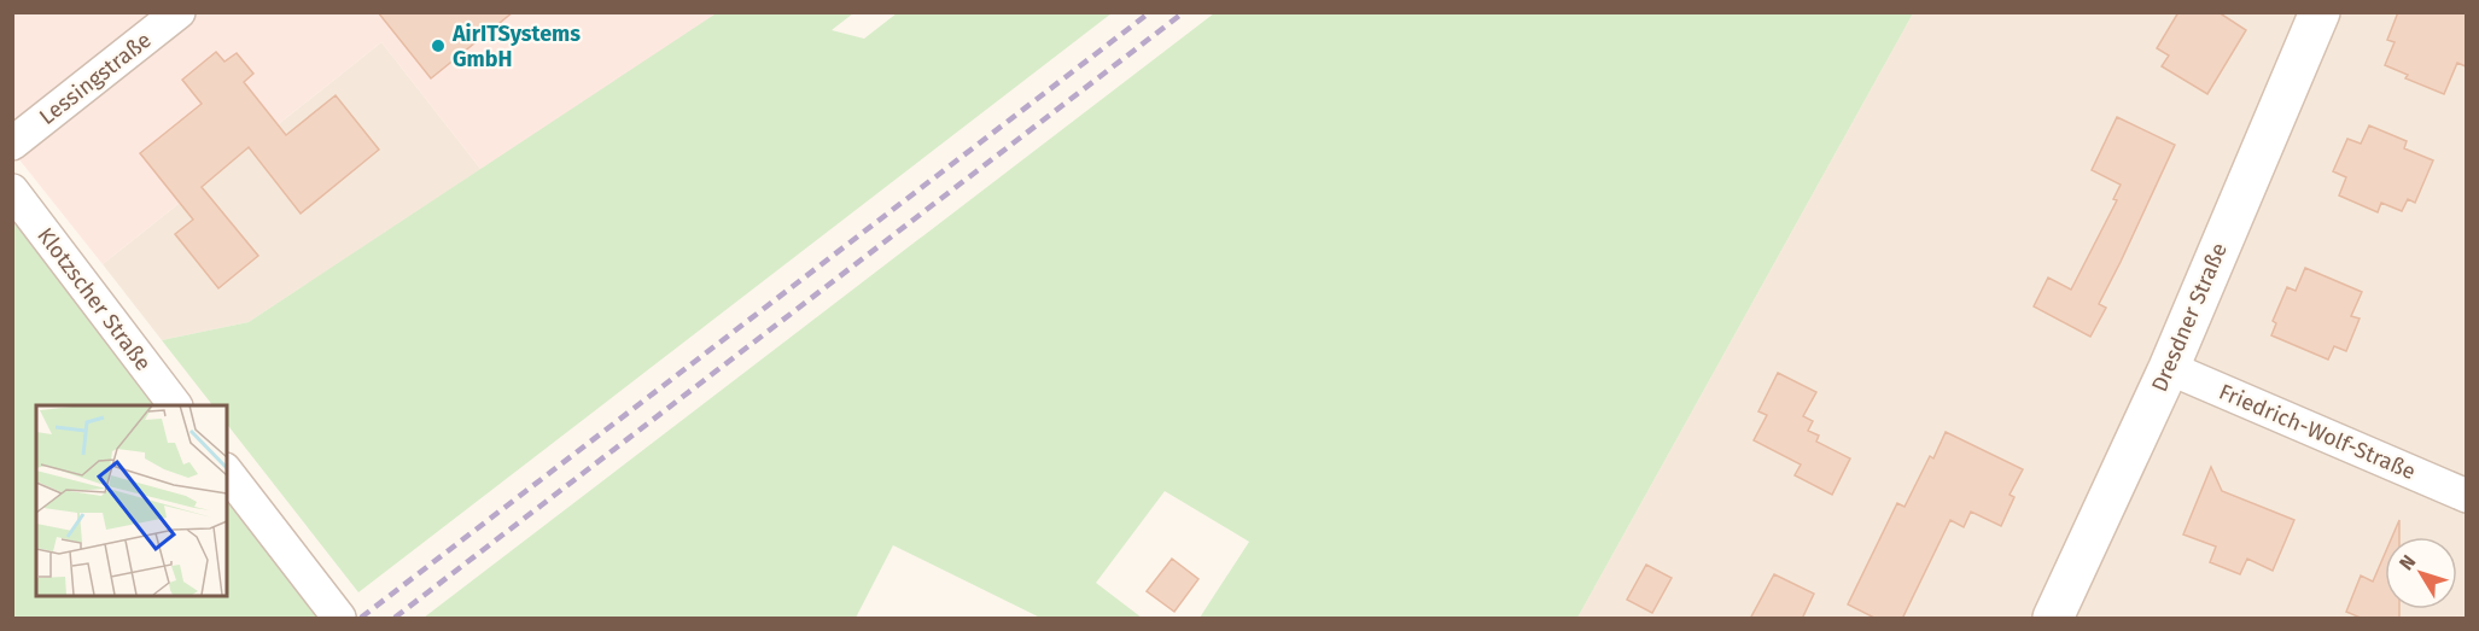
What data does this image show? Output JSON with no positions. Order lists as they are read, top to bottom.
{
  "streets": {
    "main road": ["Dresdner Straße"],
    "street": ["Lessingstraße", "Klotzscher Straße", "Friedrich-Wolf-Straße"]
  },
  "crossings": [
    ["Dresdner Straße", "Friedrich-Wolf-Straße"]
  ],
  "places": ["AirITSystems GmbH"],
  "north": "top left"
}
